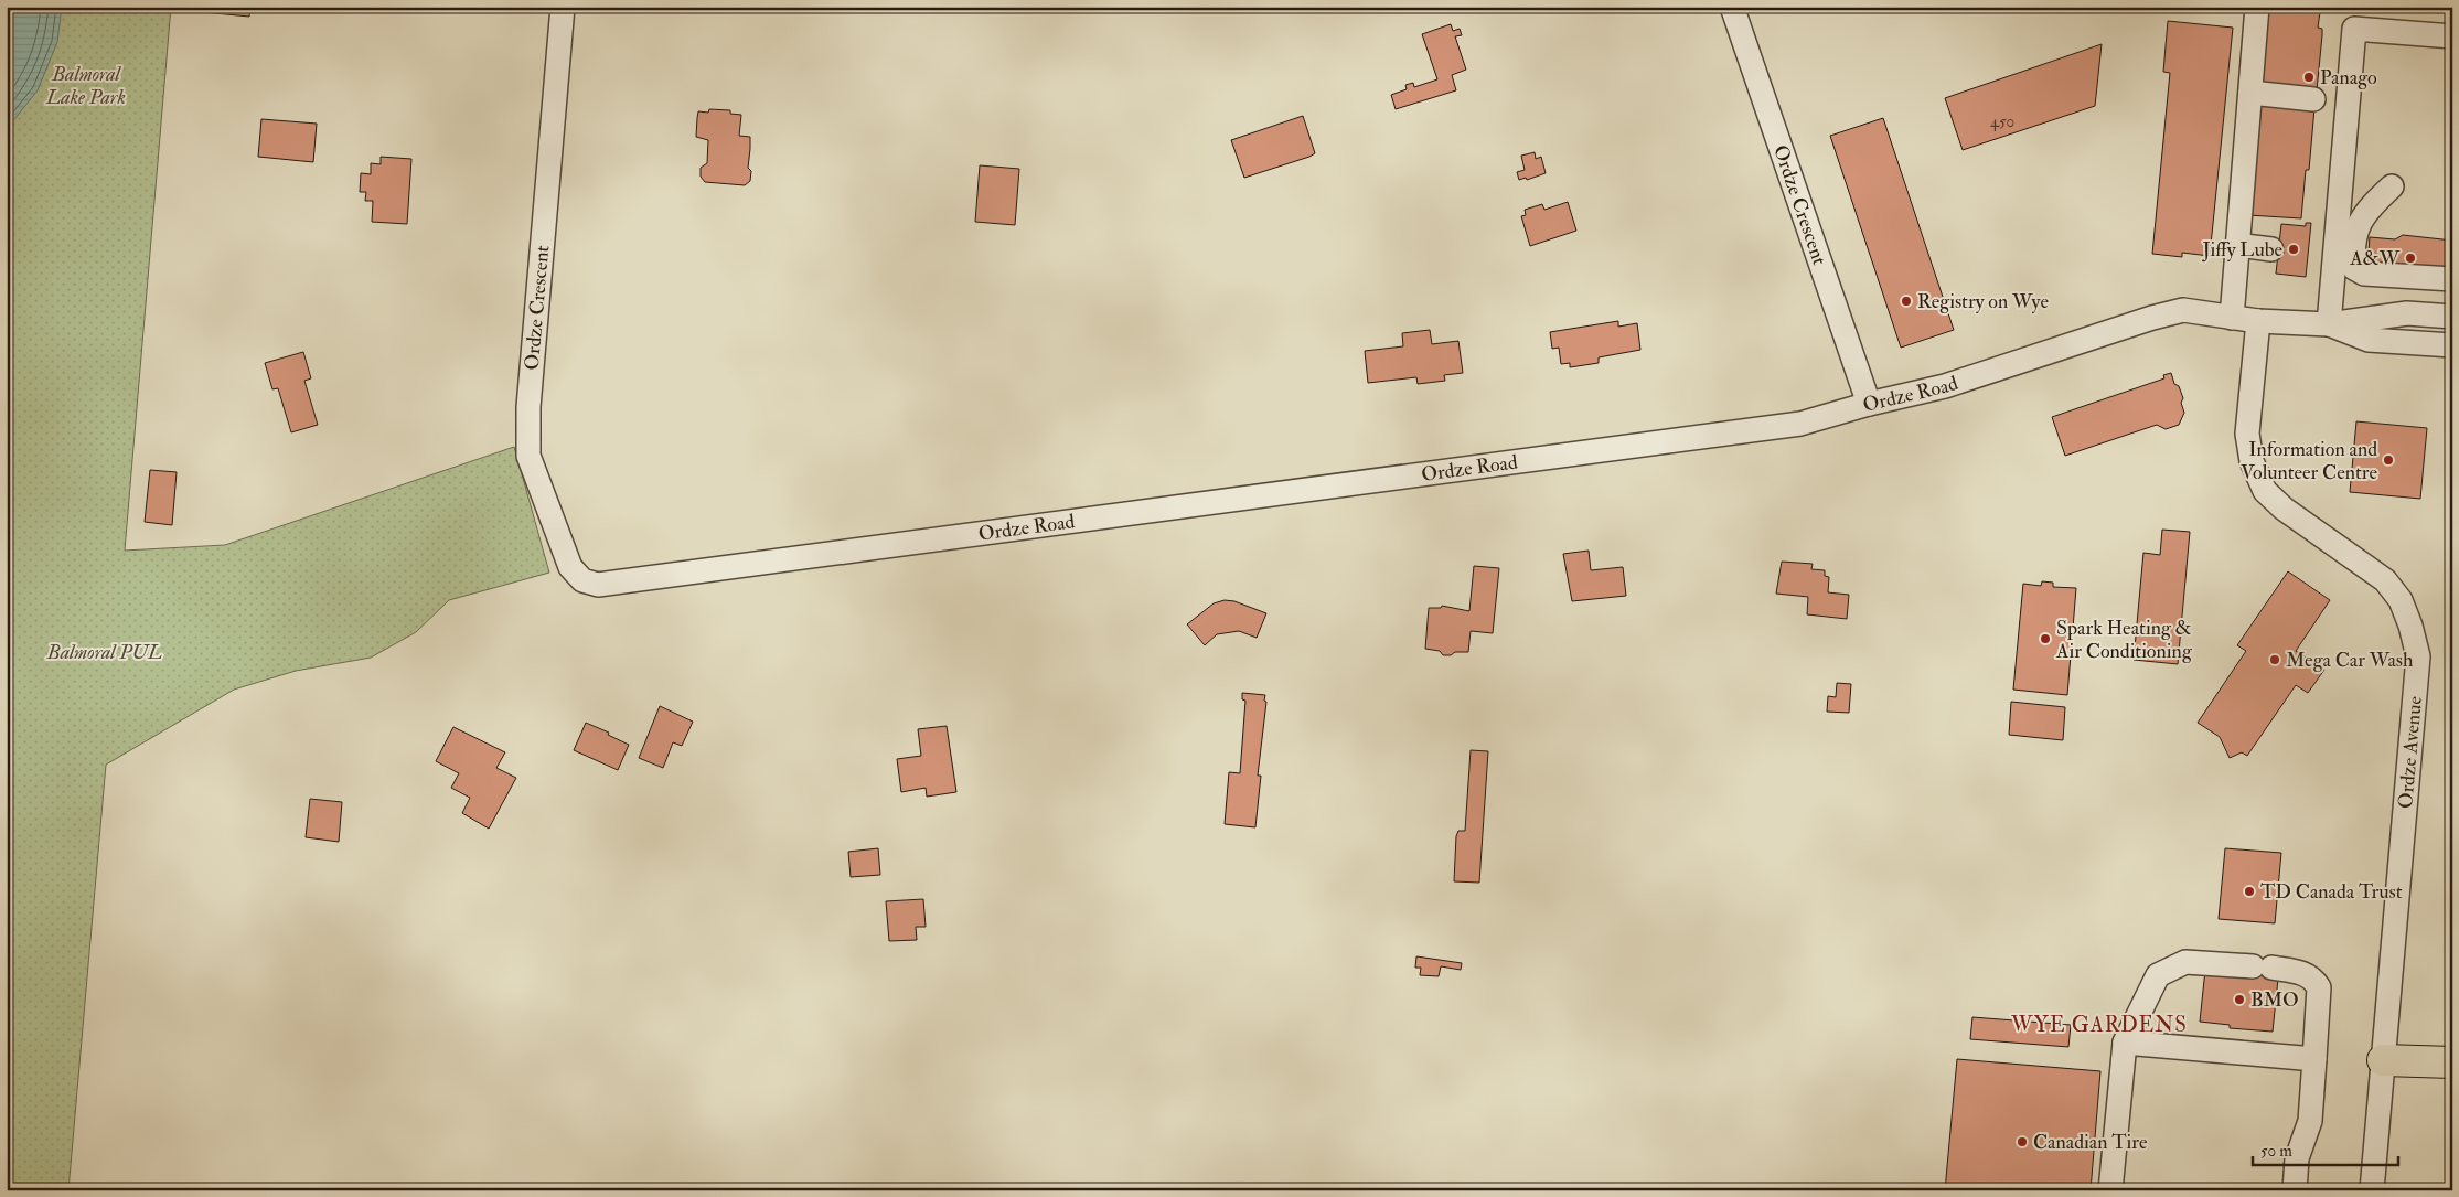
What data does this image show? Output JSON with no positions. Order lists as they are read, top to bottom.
{
  "streets": {
    "street": ["Ordze Crescent", "Ordze Road", "Ordze Avenue"]
  },
  "crossings": [
    ["Ordze Crescent", "Ordze Road"],
    ["Ordze Road", "Ordze Avenue"]
  ],
  "districts": ["WYE GARDENS"],
  "parks": ["Balmoral Lake Park", "Balmoral PUL"],
  "places": [
    "Panago",
    "Jiffy Lube",
    "A&W",
    "Registry on Wye",
    "Information and Volunteer Centre",
    "Spark Heating & Air Conditioning",
    "Mega Car Wash",
    "TD Canada Trust",
    "BMO",
    "Canadian Tire"
  ],
  "house_numbers": ["450"],
  "scale_bar": "50 m"
}
